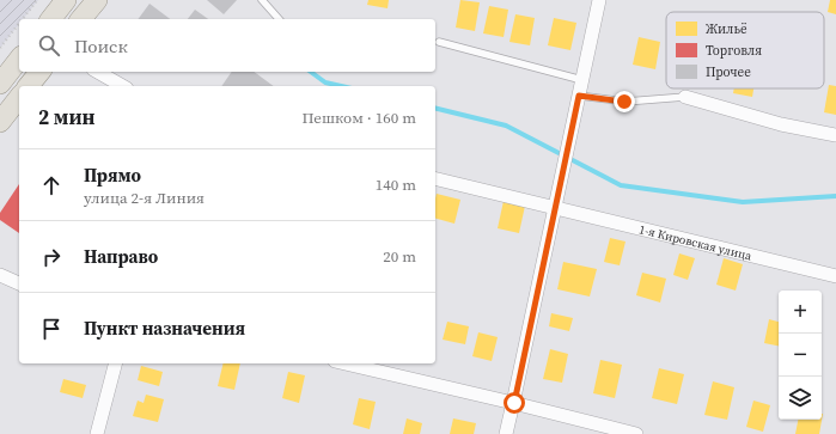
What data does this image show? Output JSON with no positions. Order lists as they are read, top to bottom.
{
  "streets": {
    "street": ["1-я Кировская улица"]
  },
  "legend": ["Жильё", "Торговля", "Прочее"],
  "page": {
    "search": "Поиск",
    "heading": ["2 мин", "Пешком · 160 m"],
    "list": [
      ["Прямо", "улица 2-я Линия", "140 m"],
      ["Направо", "20 m"],
      "Пункт назначения"
    ],
    "map_buttons": ["+", "−"]
  }
}
